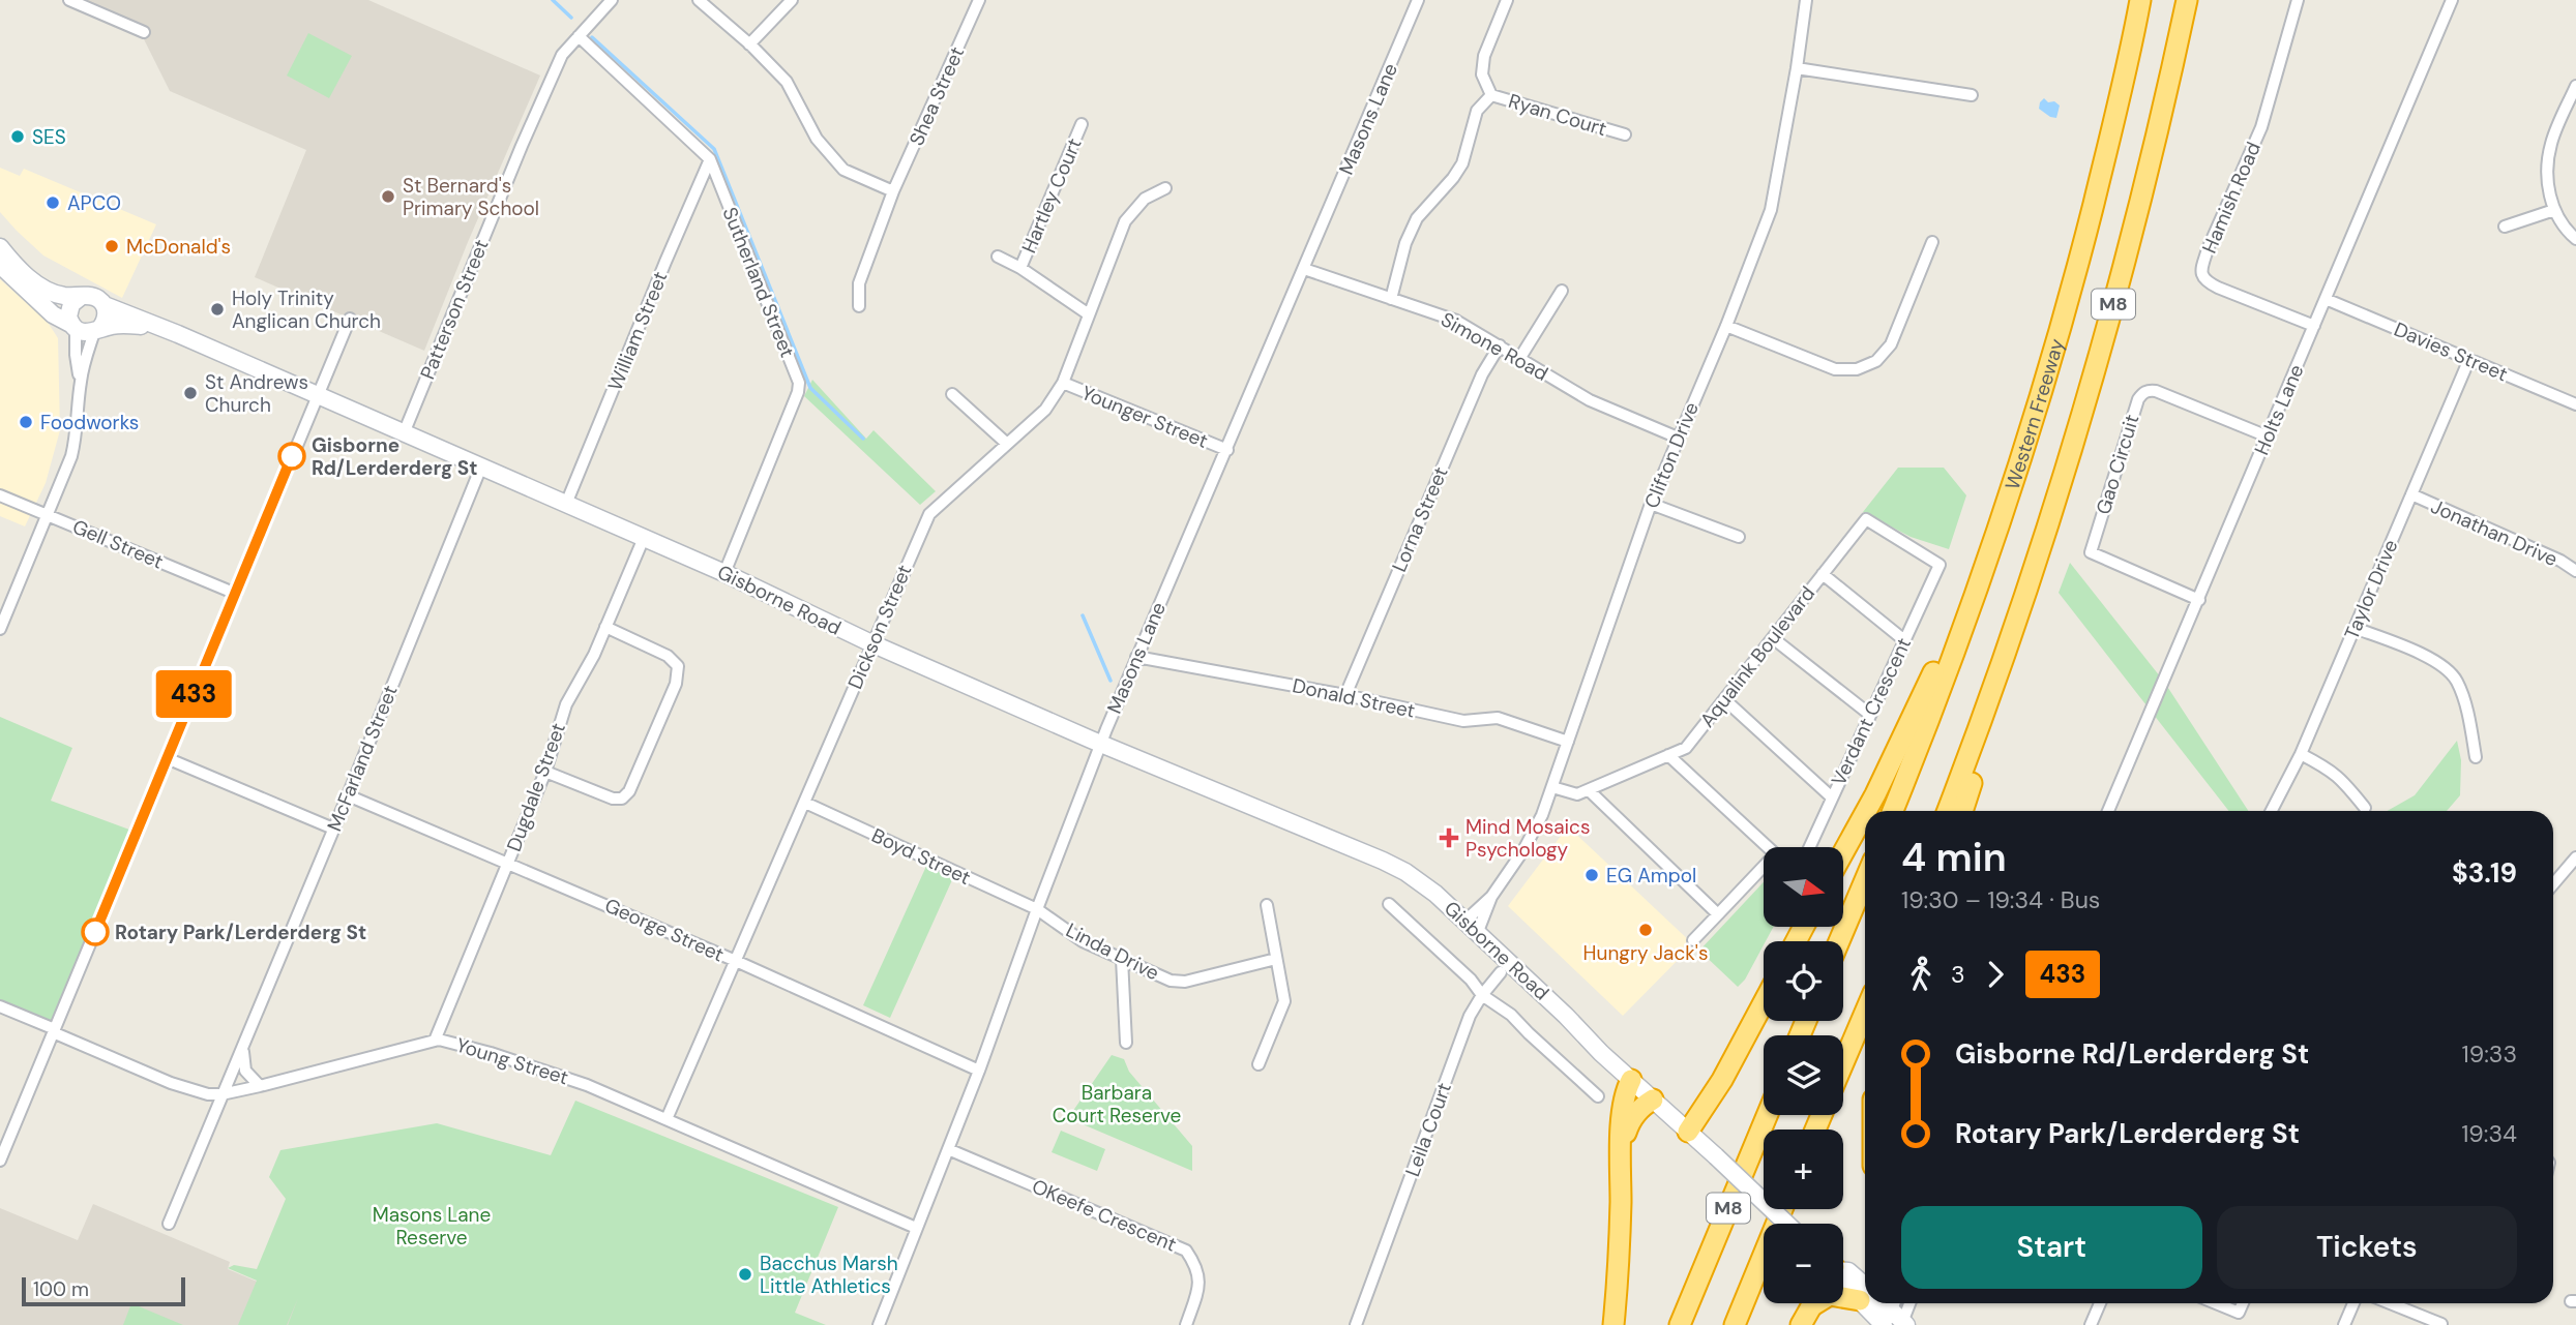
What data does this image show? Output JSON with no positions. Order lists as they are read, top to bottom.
{
  "streets": {
    "highway": ["M8", "Western Freeway"],
    "main road": ["Gisborne Road"],
    "street": [
      "Shea Street",
      "Ryan Court",
      "Masons Lane",
      "Hartley Court",
      "Hamish Road",
      "Sutherland Street",
      "Patterson Street",
      "William Street",
      "Simone Road",
      "Davies Street",
      "Holts Lane",
      "Younger Street",
      "Clifton Drive",
      "Gao Circuit",
      "Lorna Street",
      "Jonathan Drive",
      "Gell Street",
      "Taylor Drive",
      "Dickson Street",
      "Aqualink Boulevard",
      "Donald Street",
      "Verdant Crescent",
      "McFarland Street",
      "Dugdale Street",
      "Boyd Street",
      "George Street",
      "Linda Drive",
      "Young Street",
      "Leila Court",
      "OKeefe Crescent"
    ]
  },
  "crossings": [
    ["Ryan Court", "Simone Road"],
    ["Masons Lane", "Simone Road"],
    ["Masons Lane", "Younger Street"],
    ["Masons Lane", "Gisborne Road"],
    ["Masons Lane", "Donald Street"],
    ["Masons Lane", "Boyd Street"],
    ["Masons Lane", "George Street"],
    ["Masons Lane", "Linda Drive"],
    ["Masons Lane", "Young Street"],
    ["Masons Lane", "OKeefe Crescent"],
    ["Hartley Court", "Dickson Street"],
    ["Hamish Road", "Holts Lane"],
    ["Sutherland Street", "Patterson Street"],
    ["Sutherland Street", "William Street"],
    ["Sutherland Street", "Gisborne Road"],
    ["Patterson Street", "Gisborne Road"],
    ["William Street", "Gisborne Road"],
    ["Simone Road", "Clifton Drive"],
    ["Simone Road", "Lorna Street"],
    ["Davies Street", "Holts Lane"],
    ["Davies Street", "Taylor Drive"],
    ["Holts Lane", "Gao Circuit"],
    ["Younger Street", "Dickson Street"],
    ["Clifton Drive", "Aqualink Boulevard"],
    ["Clifton Drive", "Donald Street"],
    ["Lorna Street", "Donald Street"],
    ["Jonathan Drive", "Taylor Drive"],
    ["Gisborne Road", "Dickson Street"],
    ["Gisborne Road", "McFarland Street"],
    ["Gisborne Road", "Dugdale Street"],
    ["Gisborne Road", "Leila Court"],
    ["Dickson Street", "Boyd Street"],
    ["Dickson Street", "George Street"],
    ["Dickson Street", "Young Street"],
    ["Aqualink Boulevard", "Verdant Crescent"],
    ["McFarland Street", "George Street"],
    ["McFarland Street", "Young Street"],
    ["Dugdale Street", "George Street"],
    ["Dugdale Street", "Young Street"],
    ["Boyd Street", "Linda Drive"]
  ],
  "parks": ["Barbara Court Reserve", "Masons Lane Reserve"],
  "places": {
    "other": [
      "SES",
      "St Bernard's Primary School",
      "APCO",
      "McDonald's",
      "Holy Trinity Anglican Church",
      "St Andrews Church",
      "Foodworks",
      "Gisborne Rd/Lerderderg St",
      "EG Ampol",
      "Hungry Jack's",
      "Rotary Park/Lerderderg St",
      "Bacchus Marsh Little Athletics"
    ],
    "health": ["Mind Mosaics Psychology"]
  },
  "lines": ["bus line 433"],
  "scale_bar": "100 m",
  "north": "right",
  "page": {
    "on_map": "433",
    "heading": ["4 min", "19:30 – 19:34 · Bus", "$3.19"],
    "map_buttons": ["+", "−"],
    "legs": ["3", "433"],
    "list": [
      {
        "name": "Gisborne Rd/Lerderderg St",
        "value": "19:33"
      },
      {
        "name": "Rotary Park/Lerderderg St",
        "value": "19:34"
      }
    ],
    "buttons": ["Start", "Tickets"],
    "scale": "100 m"
  }
}
